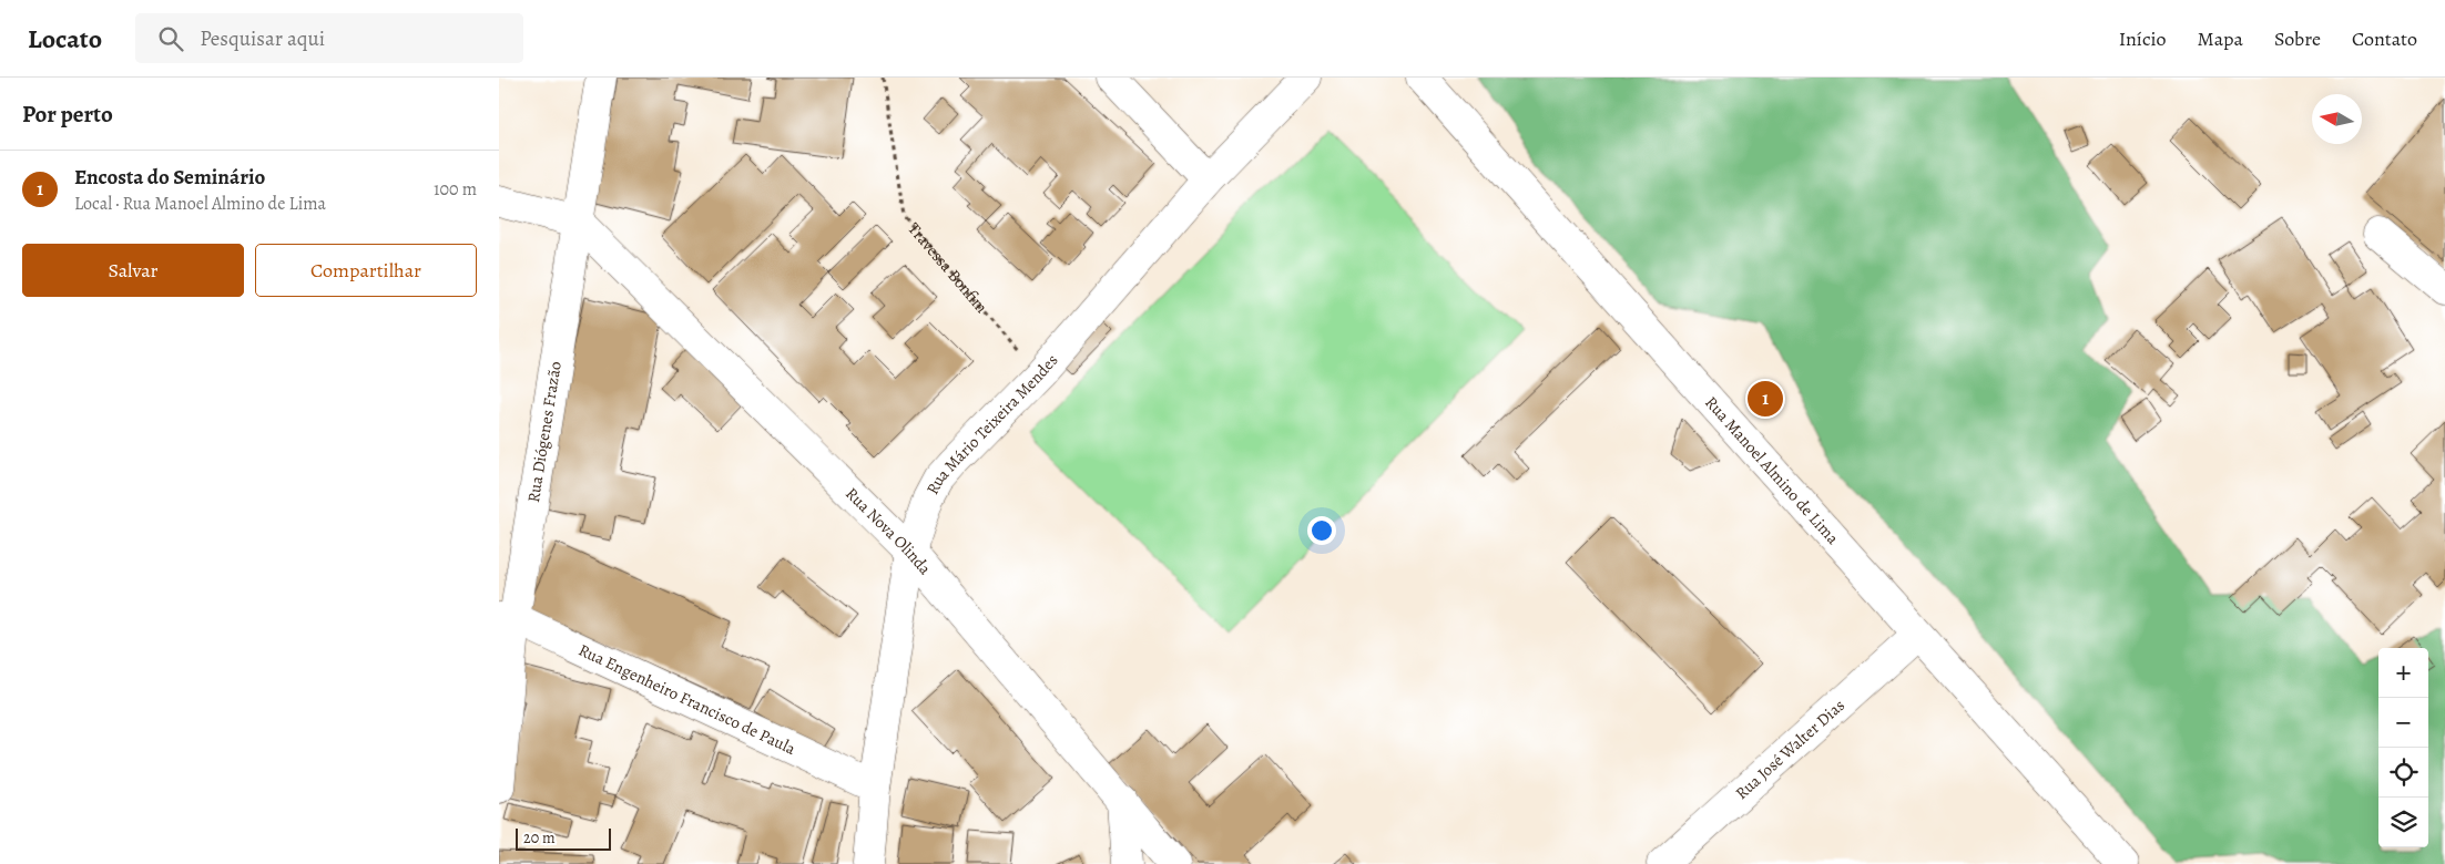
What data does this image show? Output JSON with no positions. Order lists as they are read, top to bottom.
{
  "streets": {
    "street": [
      "Rua Mário Teixeira Mendes",
      "Rua Diógenes Frazão",
      "Rua Manoel Almino de Lima",
      "Rua Nova Olinda",
      "Rua Engenheiro Francisco de Paula",
      "Rua José Walter Dias"
    ],
    "path": ["Travessa Bonfim"]
  },
  "crossings": [
    ["Travessa Bonfim", "Rua Mário Teixeira Mendes"],
    ["Rua Mário Teixeira Mendes", "Rua Nova Olinda"],
    ["Rua Mário Teixeira Mendes", "Rua Engenheiro Francisco de Paula"],
    ["Rua Diógenes Frazão", "Rua Nova Olinda"],
    ["Rua Diógenes Frazão", "Rua Engenheiro Francisco de Paula"],
    ["Rua Manoel Almino de Lima", "Rua José Walter Dias"]
  ],
  "scale_bar": "20 m",
  "north": "left",
  "page": {
    "header": "Locato",
    "search": "Pesquisar aqui",
    "nav": [
      "Início",
      "Mapa",
      "Sobre",
      "Contato"
    ],
    "heading": "Por perto",
    "list": [
      {
        "mark": "1",
        "name": "Encosta do Seminário",
        "note": "Local · Rua Manoel Almino de Lima",
        "value": "100 m"
      }
    ],
    "buttons": ["Salvar", "Compartilhar"],
    "pins": "1",
    "map_buttons": ["+", "−"],
    "scale": "20 m"
  }
}
